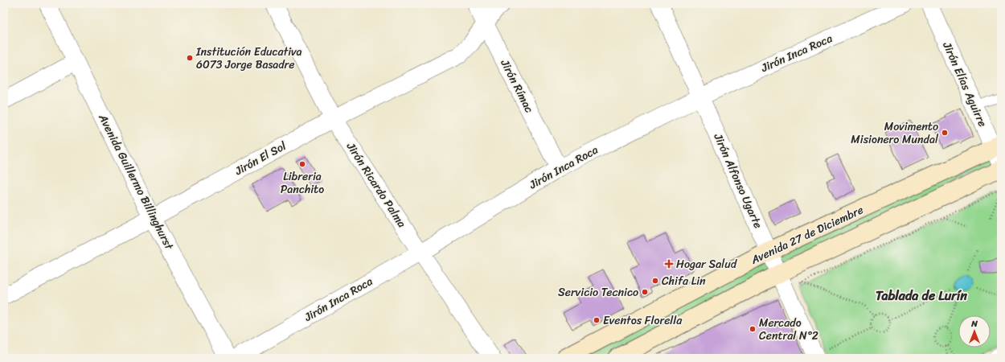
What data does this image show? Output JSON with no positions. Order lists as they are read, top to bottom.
{
  "streets": {
    "street": [
      "Jirón Inca Roca",
      "Jirón Elías Aguirre",
      "Jirón Rímac",
      "Jirón El Sol",
      "Jirón Alfonso Ugarte",
      "Avenida Guillermo Billinghurst",
      "Jirón Ricardo Palma",
      "Avenida 27 de Diciembre"
    ]
  },
  "crossings": [
    ["Jirón Inca Roca", "Jirón Rímac"],
    ["Jirón Inca Roca", "Jirón Alfonso Ugarte"],
    ["Jirón Inca Roca", "Jirón Ricardo Palma"],
    ["Jirón Elías Aguirre", "Avenida 27 de Diciembre"],
    ["Jirón Rímac", "Jirón El Sol"],
    ["Jirón El Sol", "Avenida Guillermo Billinghurst"],
    ["Jirón El Sol", "Jirón Ricardo Palma"],
    ["Jirón Alfonso Ugarte", "Avenida 27 de Diciembre"]
  ],
  "districts": ["Tablada de Lurín"],
  "places": {
    "other": [
      "Institución Educativa 6073 Jorge Basadre",
      "Movimento Misionero Mundal",
      "Libreria Panchito",
      "Chifa Lin",
      "Servicio Tecnico",
      "Eventos Florella",
      "Mercado Central N°2"
    ],
    "health": ["Hogar Salud"]
  },
  "north": "top"
}
